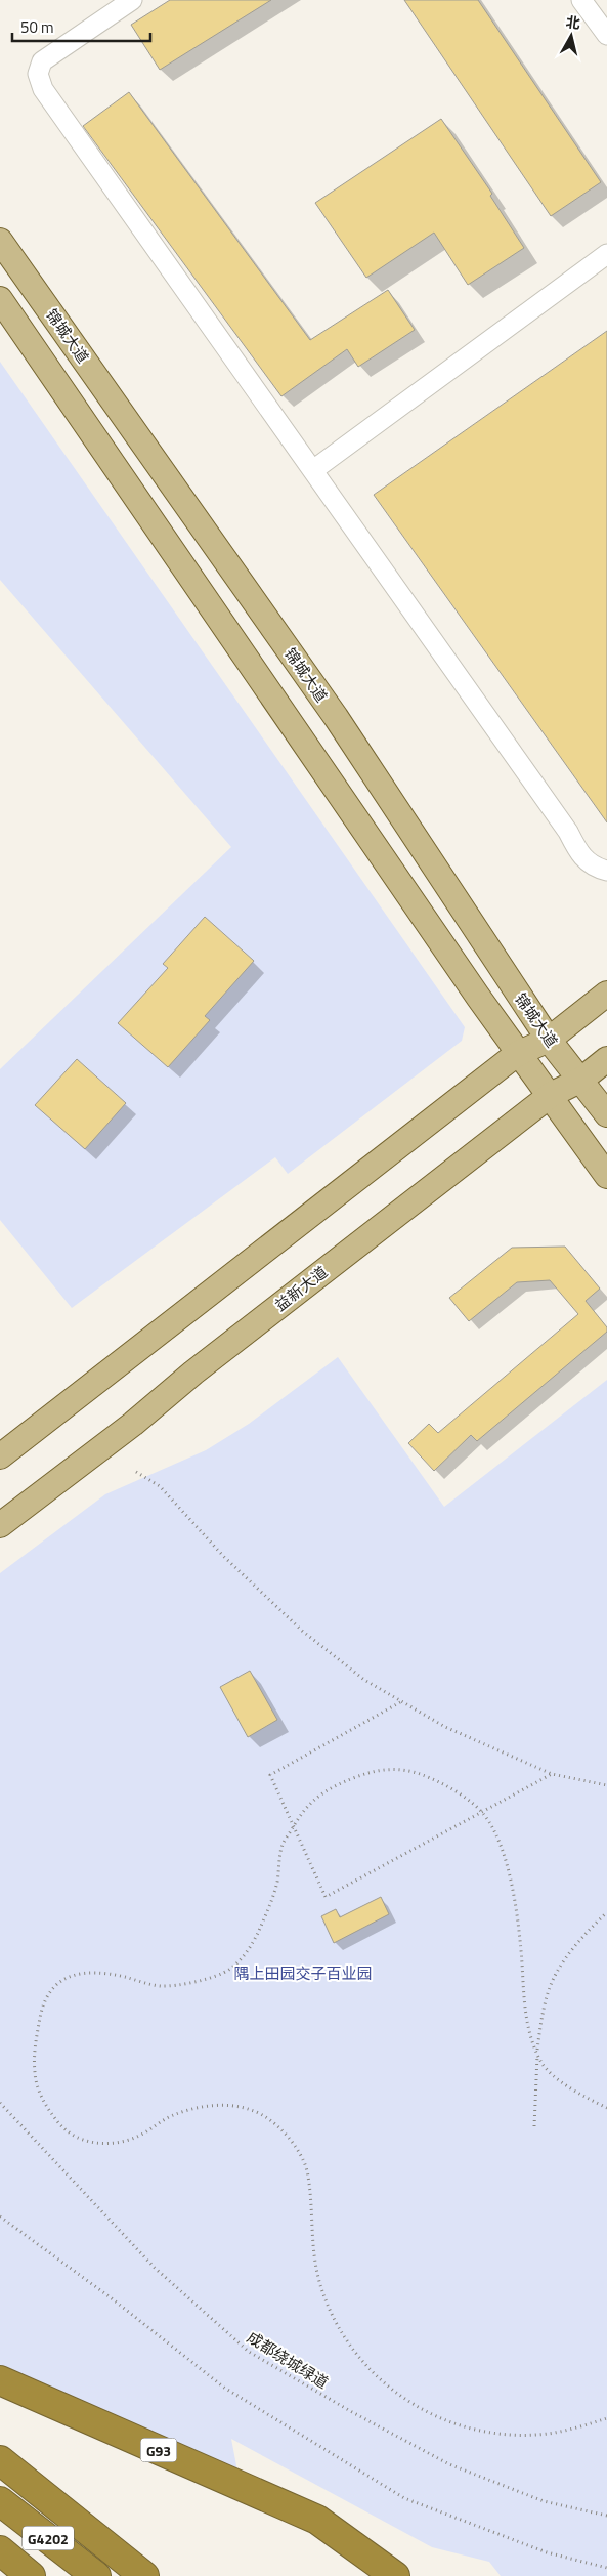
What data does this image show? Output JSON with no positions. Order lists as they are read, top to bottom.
{
  "streets": {
    "highway": ["G93", "G4202"],
    "main road": ["锦城大道", "益新大道"],
    "path": ["成都绕城绿道"]
  },
  "crossings": [
    ["锦城大道", "益新大道"]
  ],
  "parks": ["隅上田园交子百业园"],
  "scale_bar": "50 m",
  "north": "top"
}
